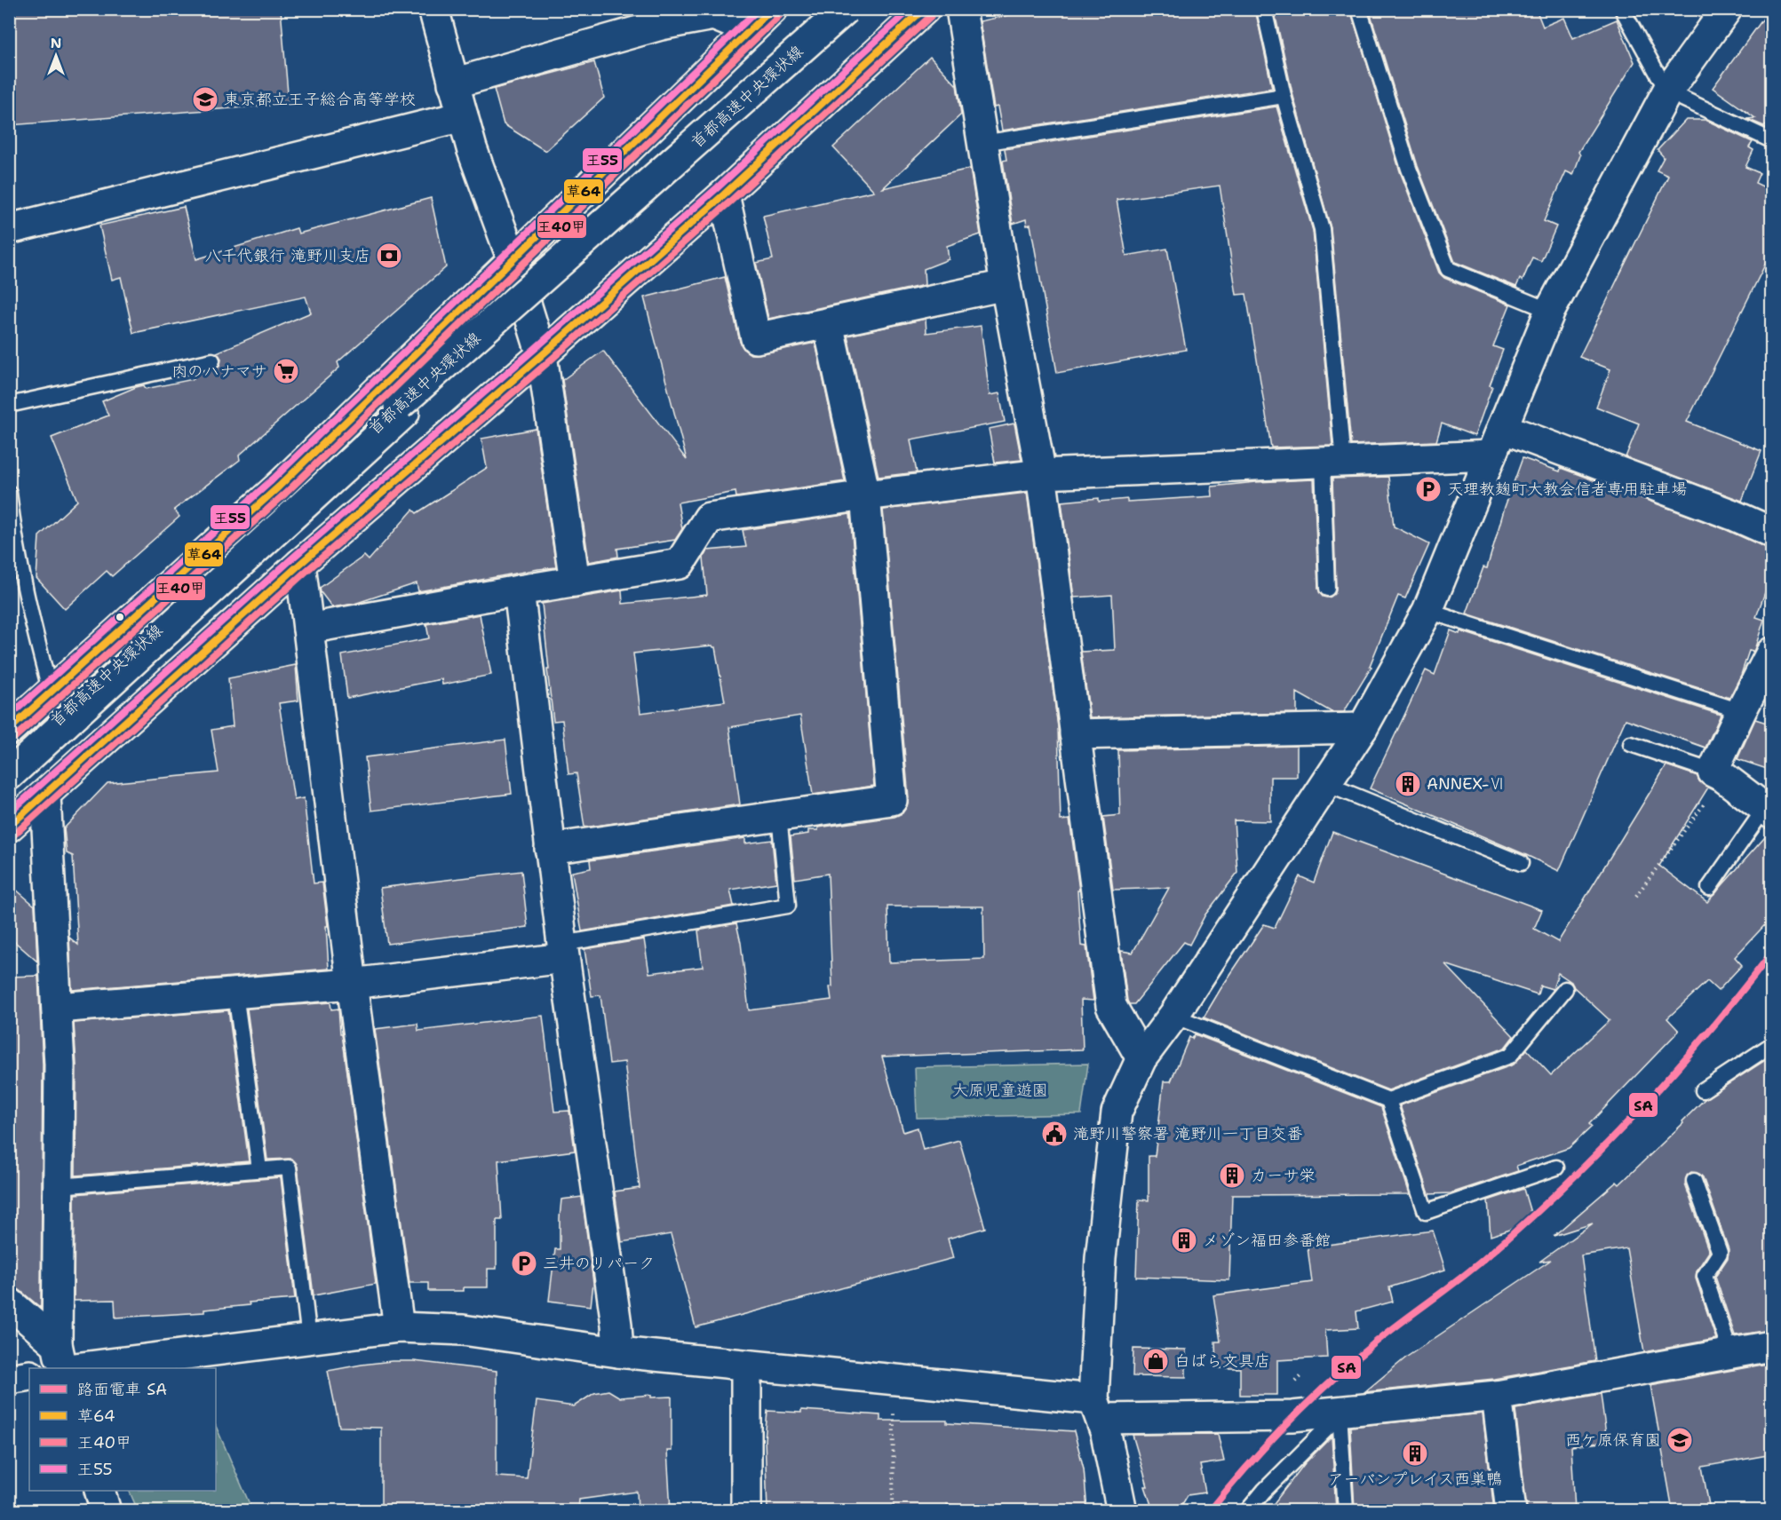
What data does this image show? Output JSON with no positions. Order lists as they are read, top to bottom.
{
  "streets": {
    "main road": ["首都高速中央環状線"]
  },
  "parks": ["大原児童遊園"],
  "places": {
    "school or university": ["東京都立王子総合高等学校", "西ケ原保育園"],
    "bank": ["八千代銀行 滝野川支店"],
    "supermarket": ["肉のハナマサ"],
    "parking": ["天理教麹町大教会信者専用駐車場", "三井のリパーク"],
    "building": [
      "ANNEX-Ⅵ",
      "カーサ栄",
      "メゾン福田参番館",
      "アーバンプレイス西巣鴨"
    ],
    "public building": ["滝野川警察署 滝野川一丁目交番"],
    "shop": ["白ばら文具店"]
  },
  "lines": [
    "transit line 草64",
    "transit line 王55",
    "transit line 王40甲",
    "tram line SA"
  ],
  "legend": [
    "路面電車 SA",
    "草64",
    "王40甲",
    "王55"
  ],
  "north": "top"
}
